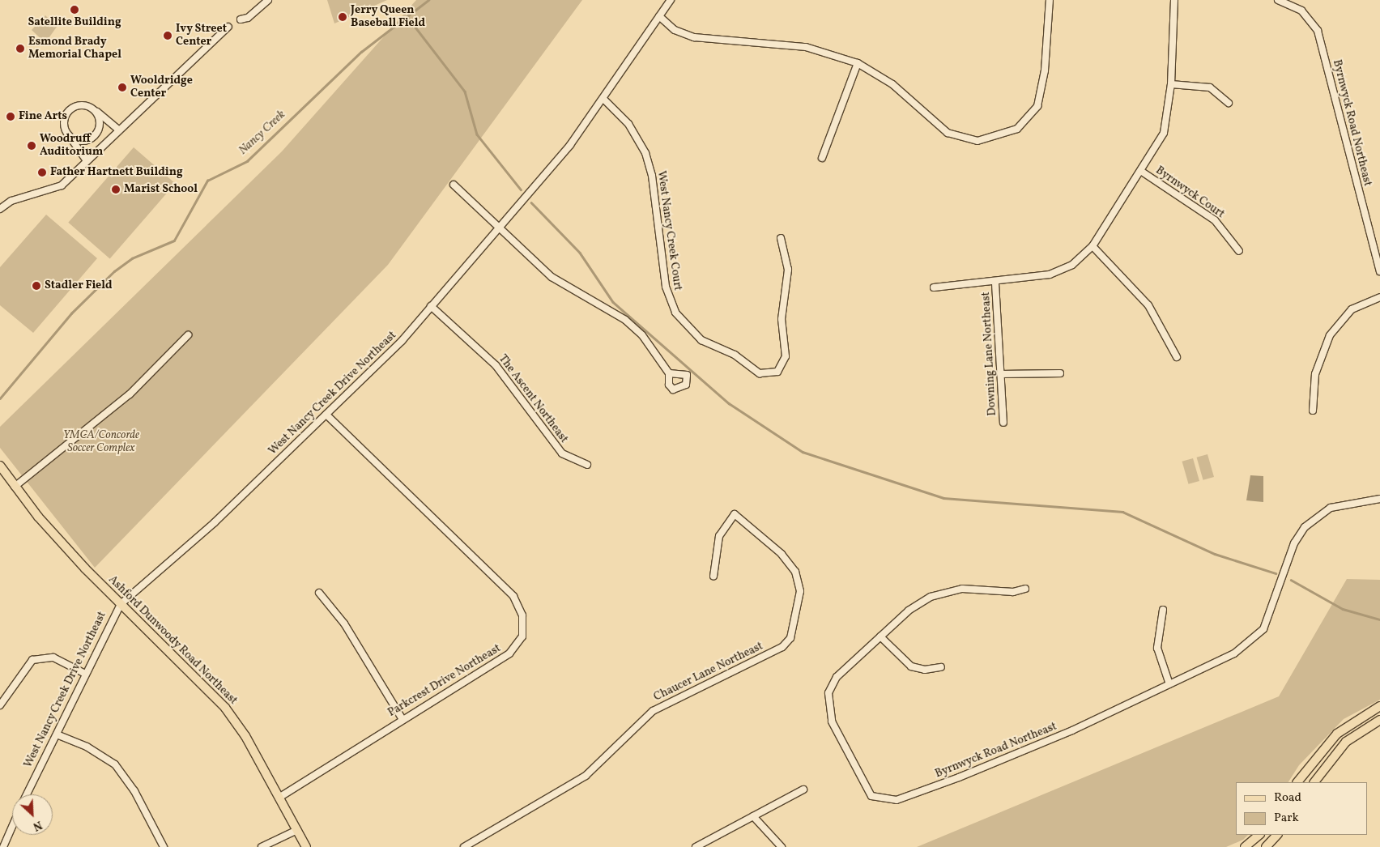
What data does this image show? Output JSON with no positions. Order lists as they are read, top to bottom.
{
  "streets": {
    "main road": ["Ashford Dunwoody Road Northeast"],
    "street": [
      "Byrnwyck Road Northeast",
      "Byrnwyck Court",
      "West Nancy Creek Court",
      "Downing Lane Northeast",
      "West Nancy Creek Drive Northeast",
      "The Ascent Northeast",
      "Chaucer Lane Northeast",
      "Parkcrest Drive Northeast"
    ]
  },
  "crossings": [
    ["West Nancy Creek Court", "West Nancy Creek Drive Northeast"],
    ["West Nancy Creek Drive Northeast", "The Ascent Northeast"],
    ["West Nancy Creek Drive Northeast", "Ashford Dunwoody Road Northeast"],
    ["West Nancy Creek Drive Northeast", "Parkcrest Drive Northeast"],
    ["Ashford Dunwoody Road Northeast", "Parkcrest Drive Northeast"]
  ],
  "water": ["Nancy Creek"],
  "parks": ["YMCA/Concorde Soccer Complex"],
  "places": [
    "Satellite Building",
    "Jerry Queen Baseball Field",
    "Ivy Street Center",
    "Esmond Brady Memorial Chapel",
    "Wooldridge Center",
    "Fine Arts",
    "Woodruff Auditorium",
    "Father Hartnett Building",
    "Marist School",
    "Stadler Field"
  ],
  "legend": ["Road", "Park"],
  "north": "bottom right"
}
